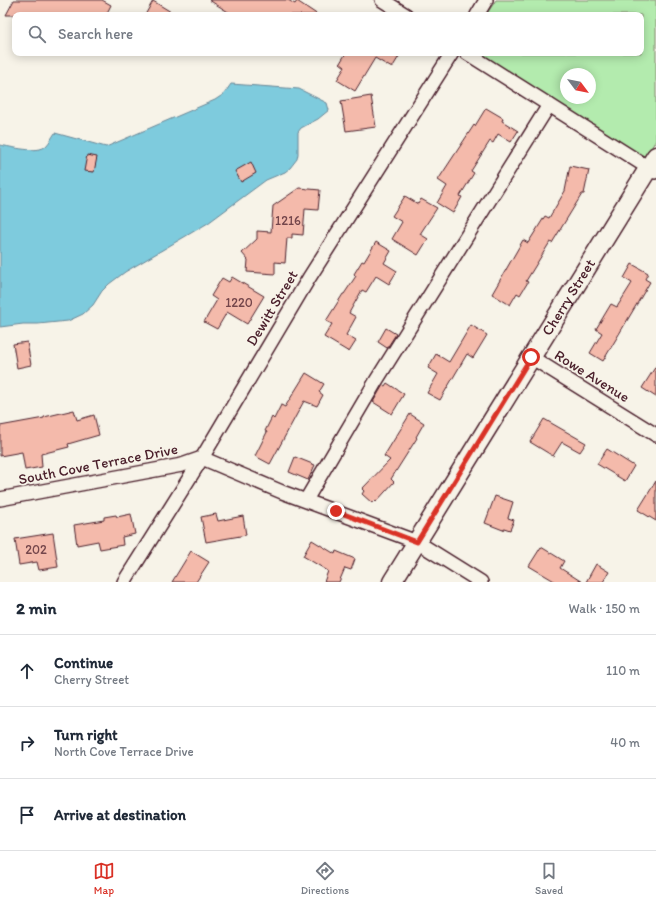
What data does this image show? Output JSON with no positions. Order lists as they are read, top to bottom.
{
  "streets": {
    "street": [
      "Cherry Street",
      "Dewitt Street",
      "Rowe Avenue",
      "South Cove Terrace Drive"
    ]
  },
  "crossings": [
    ["Cherry Street", "Rowe Avenue"],
    ["Dewitt Street", "South Cove Terrace Drive"]
  ],
  "house_numbers": ["1216", "1220", "202"],
  "north": "bottom right",
  "page": {
    "search": "Search here",
    "heading": ["2 min", "Walk · 150 m"],
    "list": [
      ["Continue", "Cherry Street", "110 m"],
      ["Turn right", "North Cove Terrace Drive", "40 m"],
      "Arrive at destination"
    ],
    "nav": ["Map", "Directions", "Saved"]
  }
}
